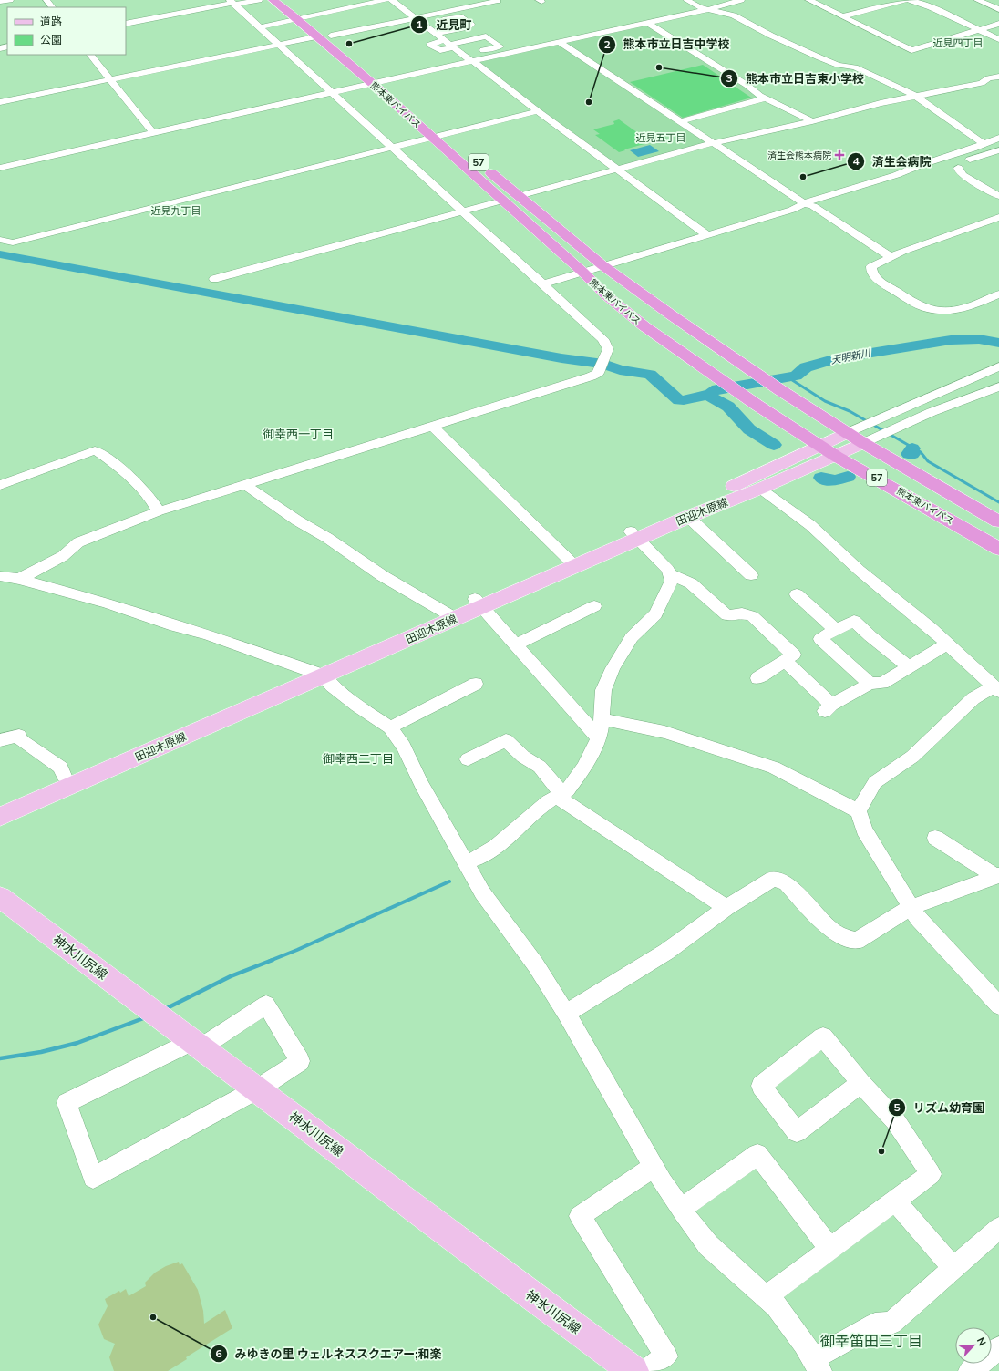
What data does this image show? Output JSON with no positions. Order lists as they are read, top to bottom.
{
  "streets": {
    "highway": ["熊本東バイパス", "57"],
    "main road": ["田迎木原線", "神水川尻線"]
  },
  "crossings": [
    ["熊本東バイパス", "田迎木原線"]
  ],
  "districts": [
    "近見四丁目",
    "近見五丁目",
    "近見九丁目",
    "御幸西一丁目",
    "御幸西二丁目",
    "御幸笛田三丁目"
  ],
  "water": ["天明新川"],
  "places": {
    "other": [
      "近見町",
      "熊本市立日吉東小学校",
      "熊本市立日吉中学校",
      "済生会病院",
      "リズム幼育園",
      "みゆきの里 ウェルネススクエアー;和楽"
    ],
    "health": ["済生会熊本病院"]
  },
  "legend": ["道路", "公園"],
  "north": "top right"
}
